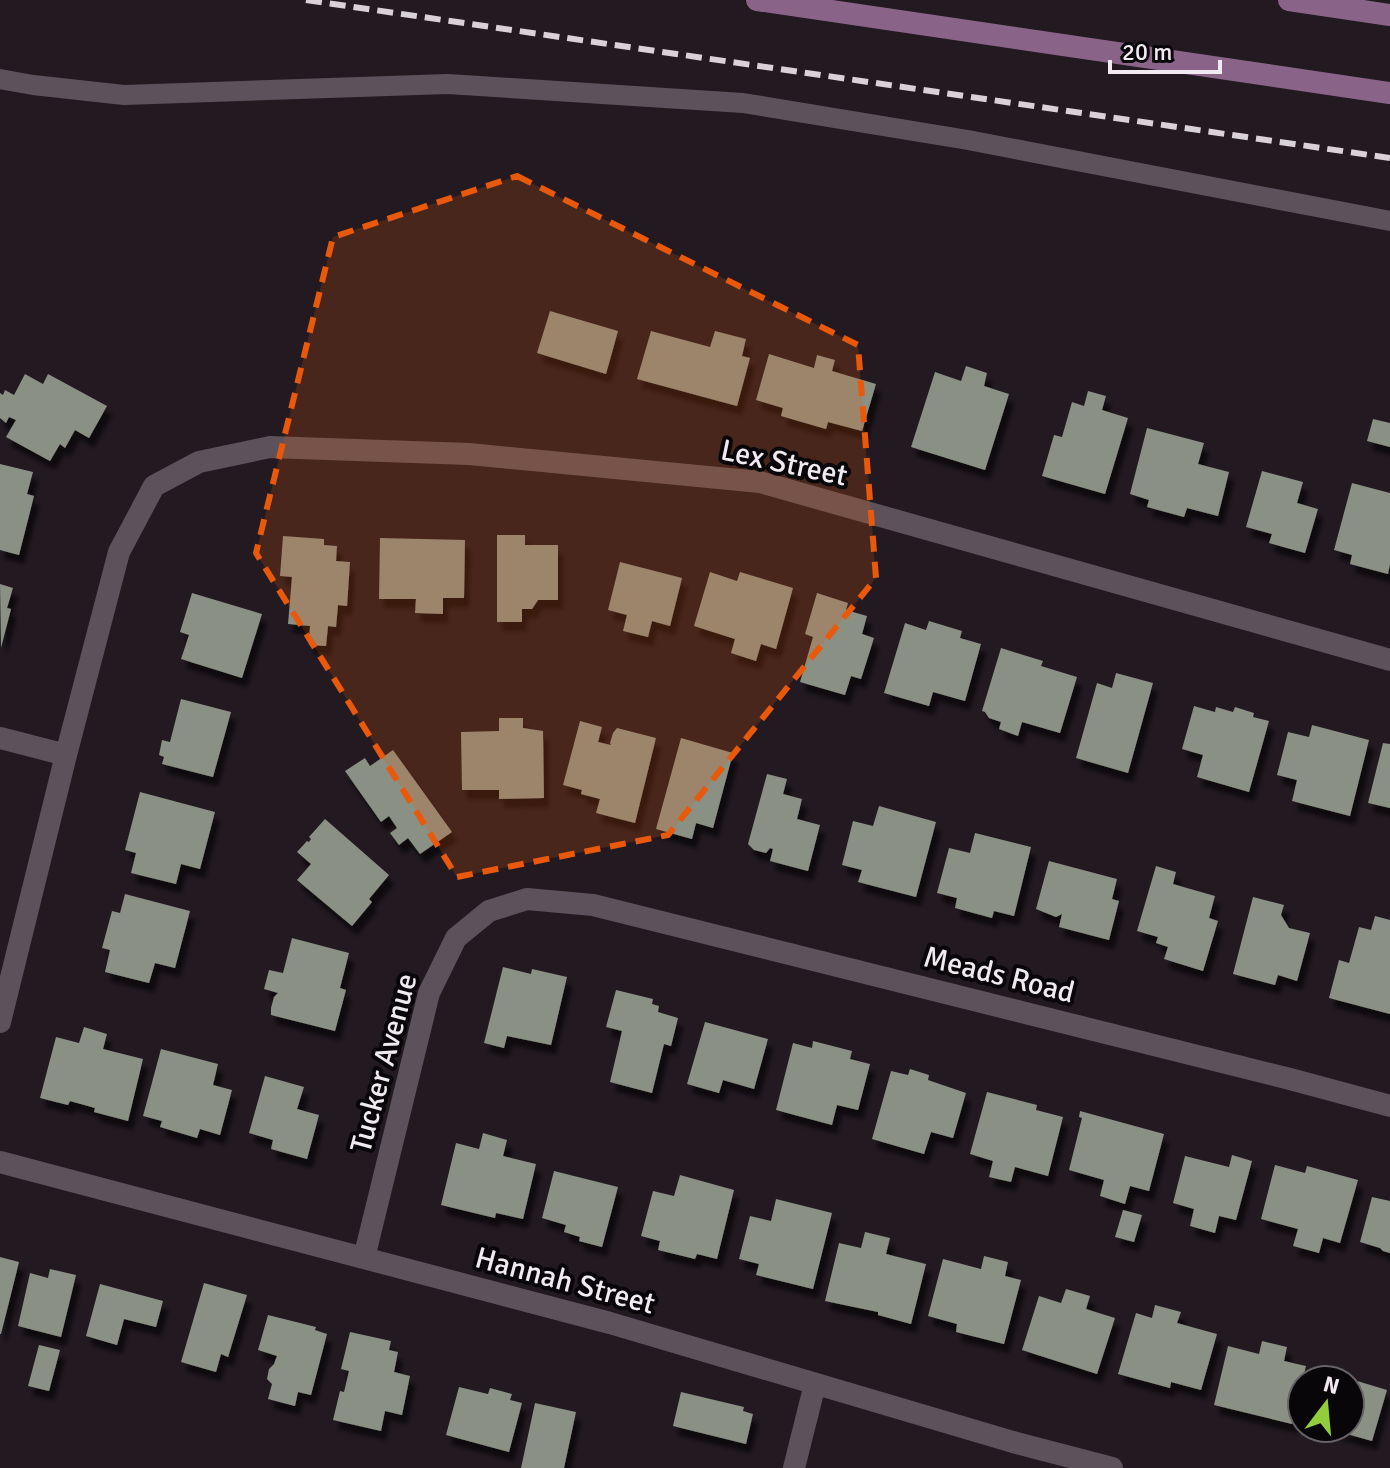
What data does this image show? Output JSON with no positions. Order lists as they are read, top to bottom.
{
  "streets": {
    "street": [
      "Lex Street",
      "Meads Road",
      "Tucker Avenue",
      "Hannah Street"
    ]
  },
  "crossings": [
    ["Meads Road", "Tucker Avenue"],
    ["Tucker Avenue", "Hannah Street"]
  ],
  "scale_bar": "20 m",
  "north": "top"
}
